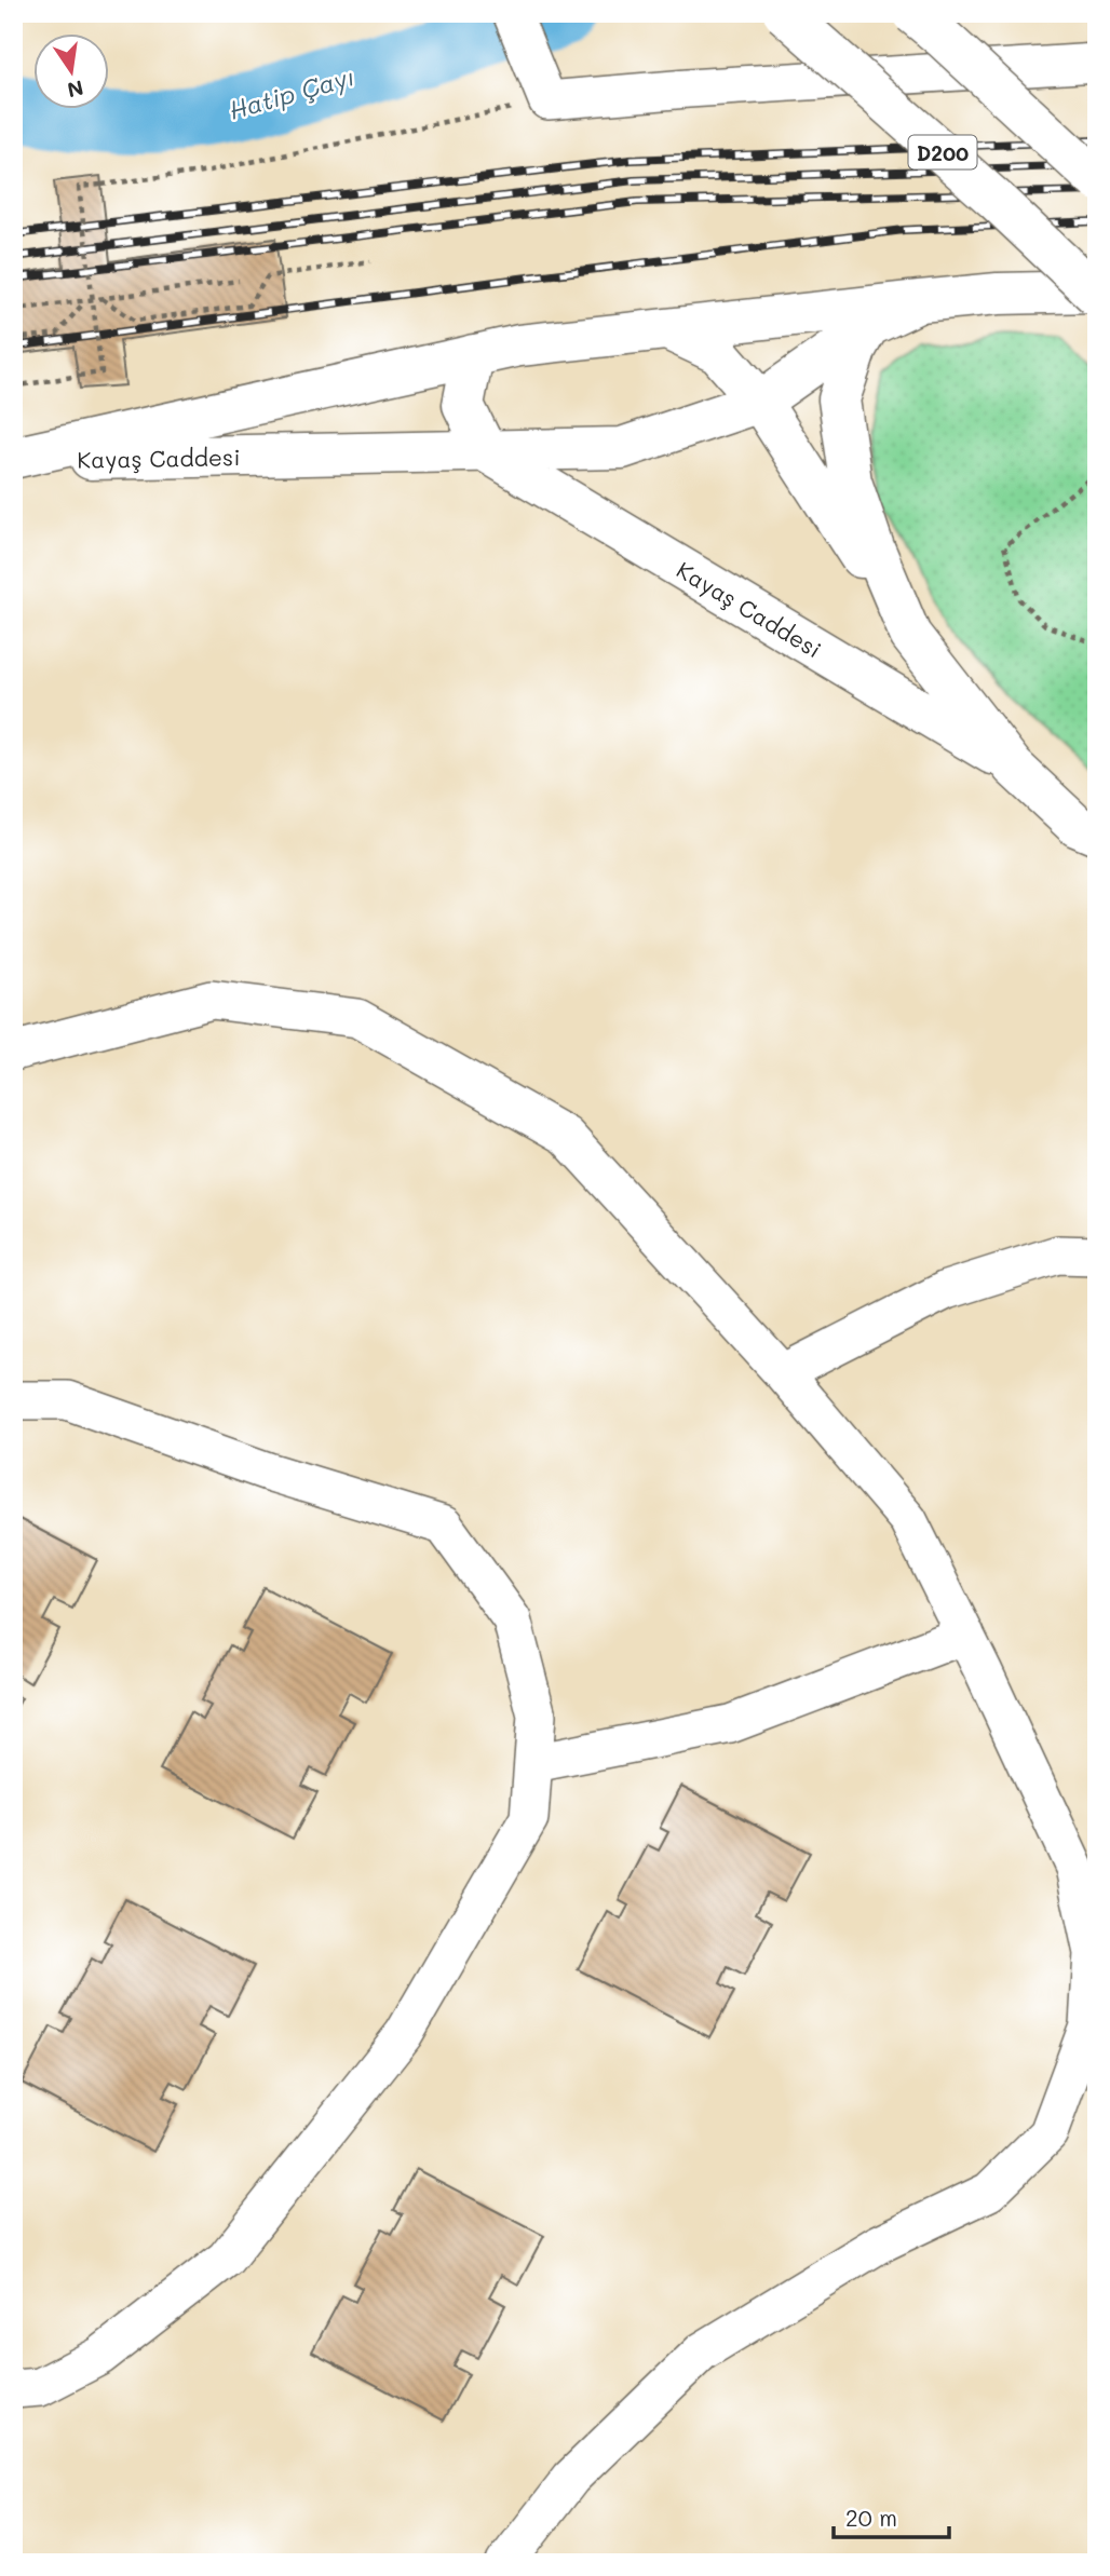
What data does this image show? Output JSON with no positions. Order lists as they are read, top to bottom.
{
  "streets": {
    "main road": ["D200", "Kayaş Caddesi"]
  },
  "crossings": [
    ["D200", "Kayaş Caddesi"]
  ],
  "water": ["Hatip Çayı"],
  "scale_bar": "20 m",
  "north": "bottom"
}
